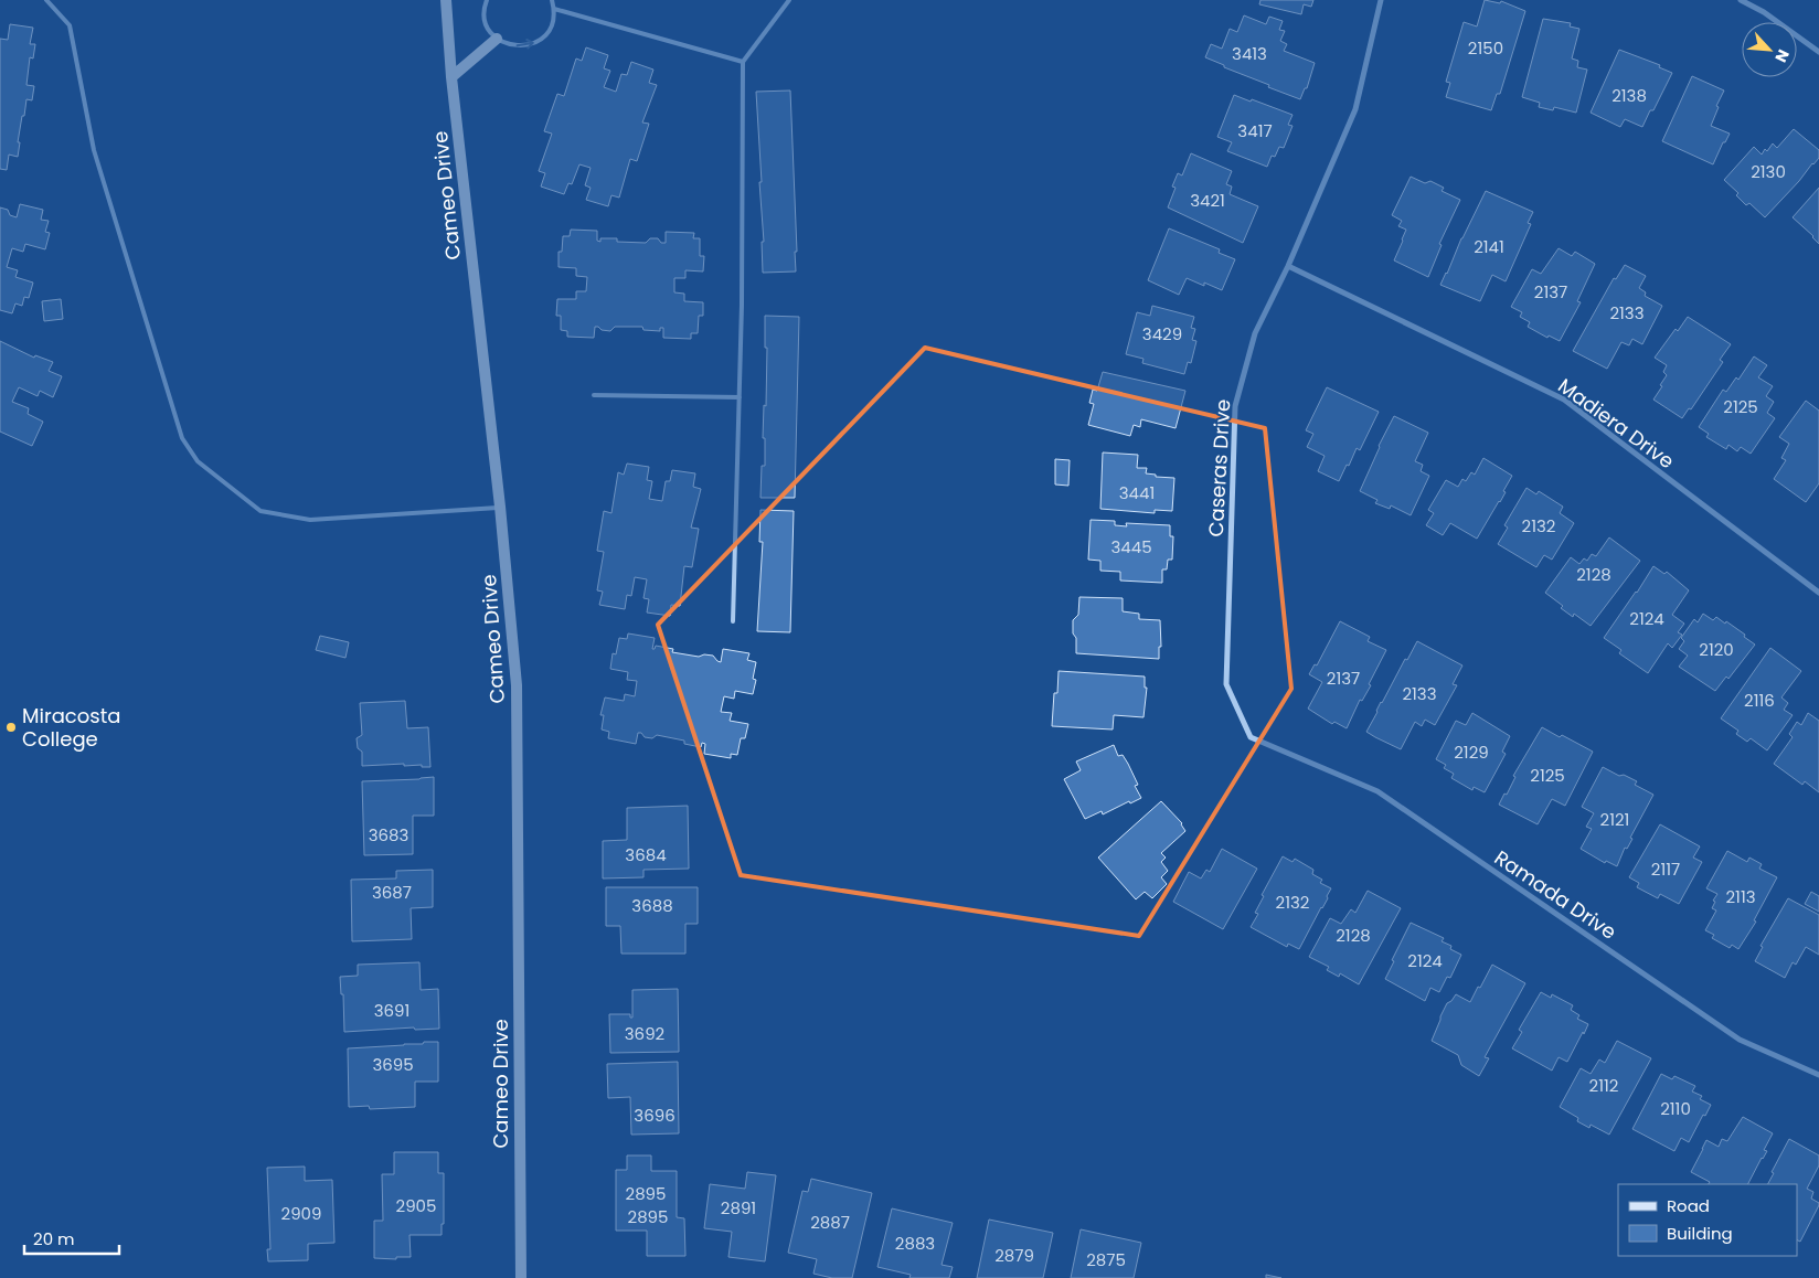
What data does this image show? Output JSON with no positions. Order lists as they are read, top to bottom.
{
  "streets": {
    "street": [
      "Cameo Drive",
      "Madiera Drive",
      "Caseras Drive",
      "Ramada Drive"
    ]
  },
  "crossings": [
    ["Madiera Drive", "Caseras Drive"],
    ["Caseras Drive", "Ramada Drive"]
  ],
  "places": ["Miracosta College"],
  "house_numbers": [
    "2150",
    "3413",
    "2138",
    "3417",
    "2130",
    "3421",
    "2141",
    "2137",
    "2133",
    "3429",
    "2125",
    "3441",
    "2132",
    "3445",
    "2128",
    "2124",
    "2120",
    "2137",
    "2133",
    "2116",
    "2129",
    "2125",
    "2121",
    "3683",
    "3684",
    "2117",
    "3687",
    "2113",
    "2132",
    "3688",
    "2128",
    "2124",
    "3691",
    "3692",
    "3695",
    "2112",
    "2110",
    "3696",
    "2895",
    "2905",
    "2891",
    "2909",
    "2895",
    "2887",
    "2883",
    "2879",
    "2875"
  ],
  "legend": ["Road", "Building"],
  "scale_bar": "20 m",
  "north": "bottom right"
}
